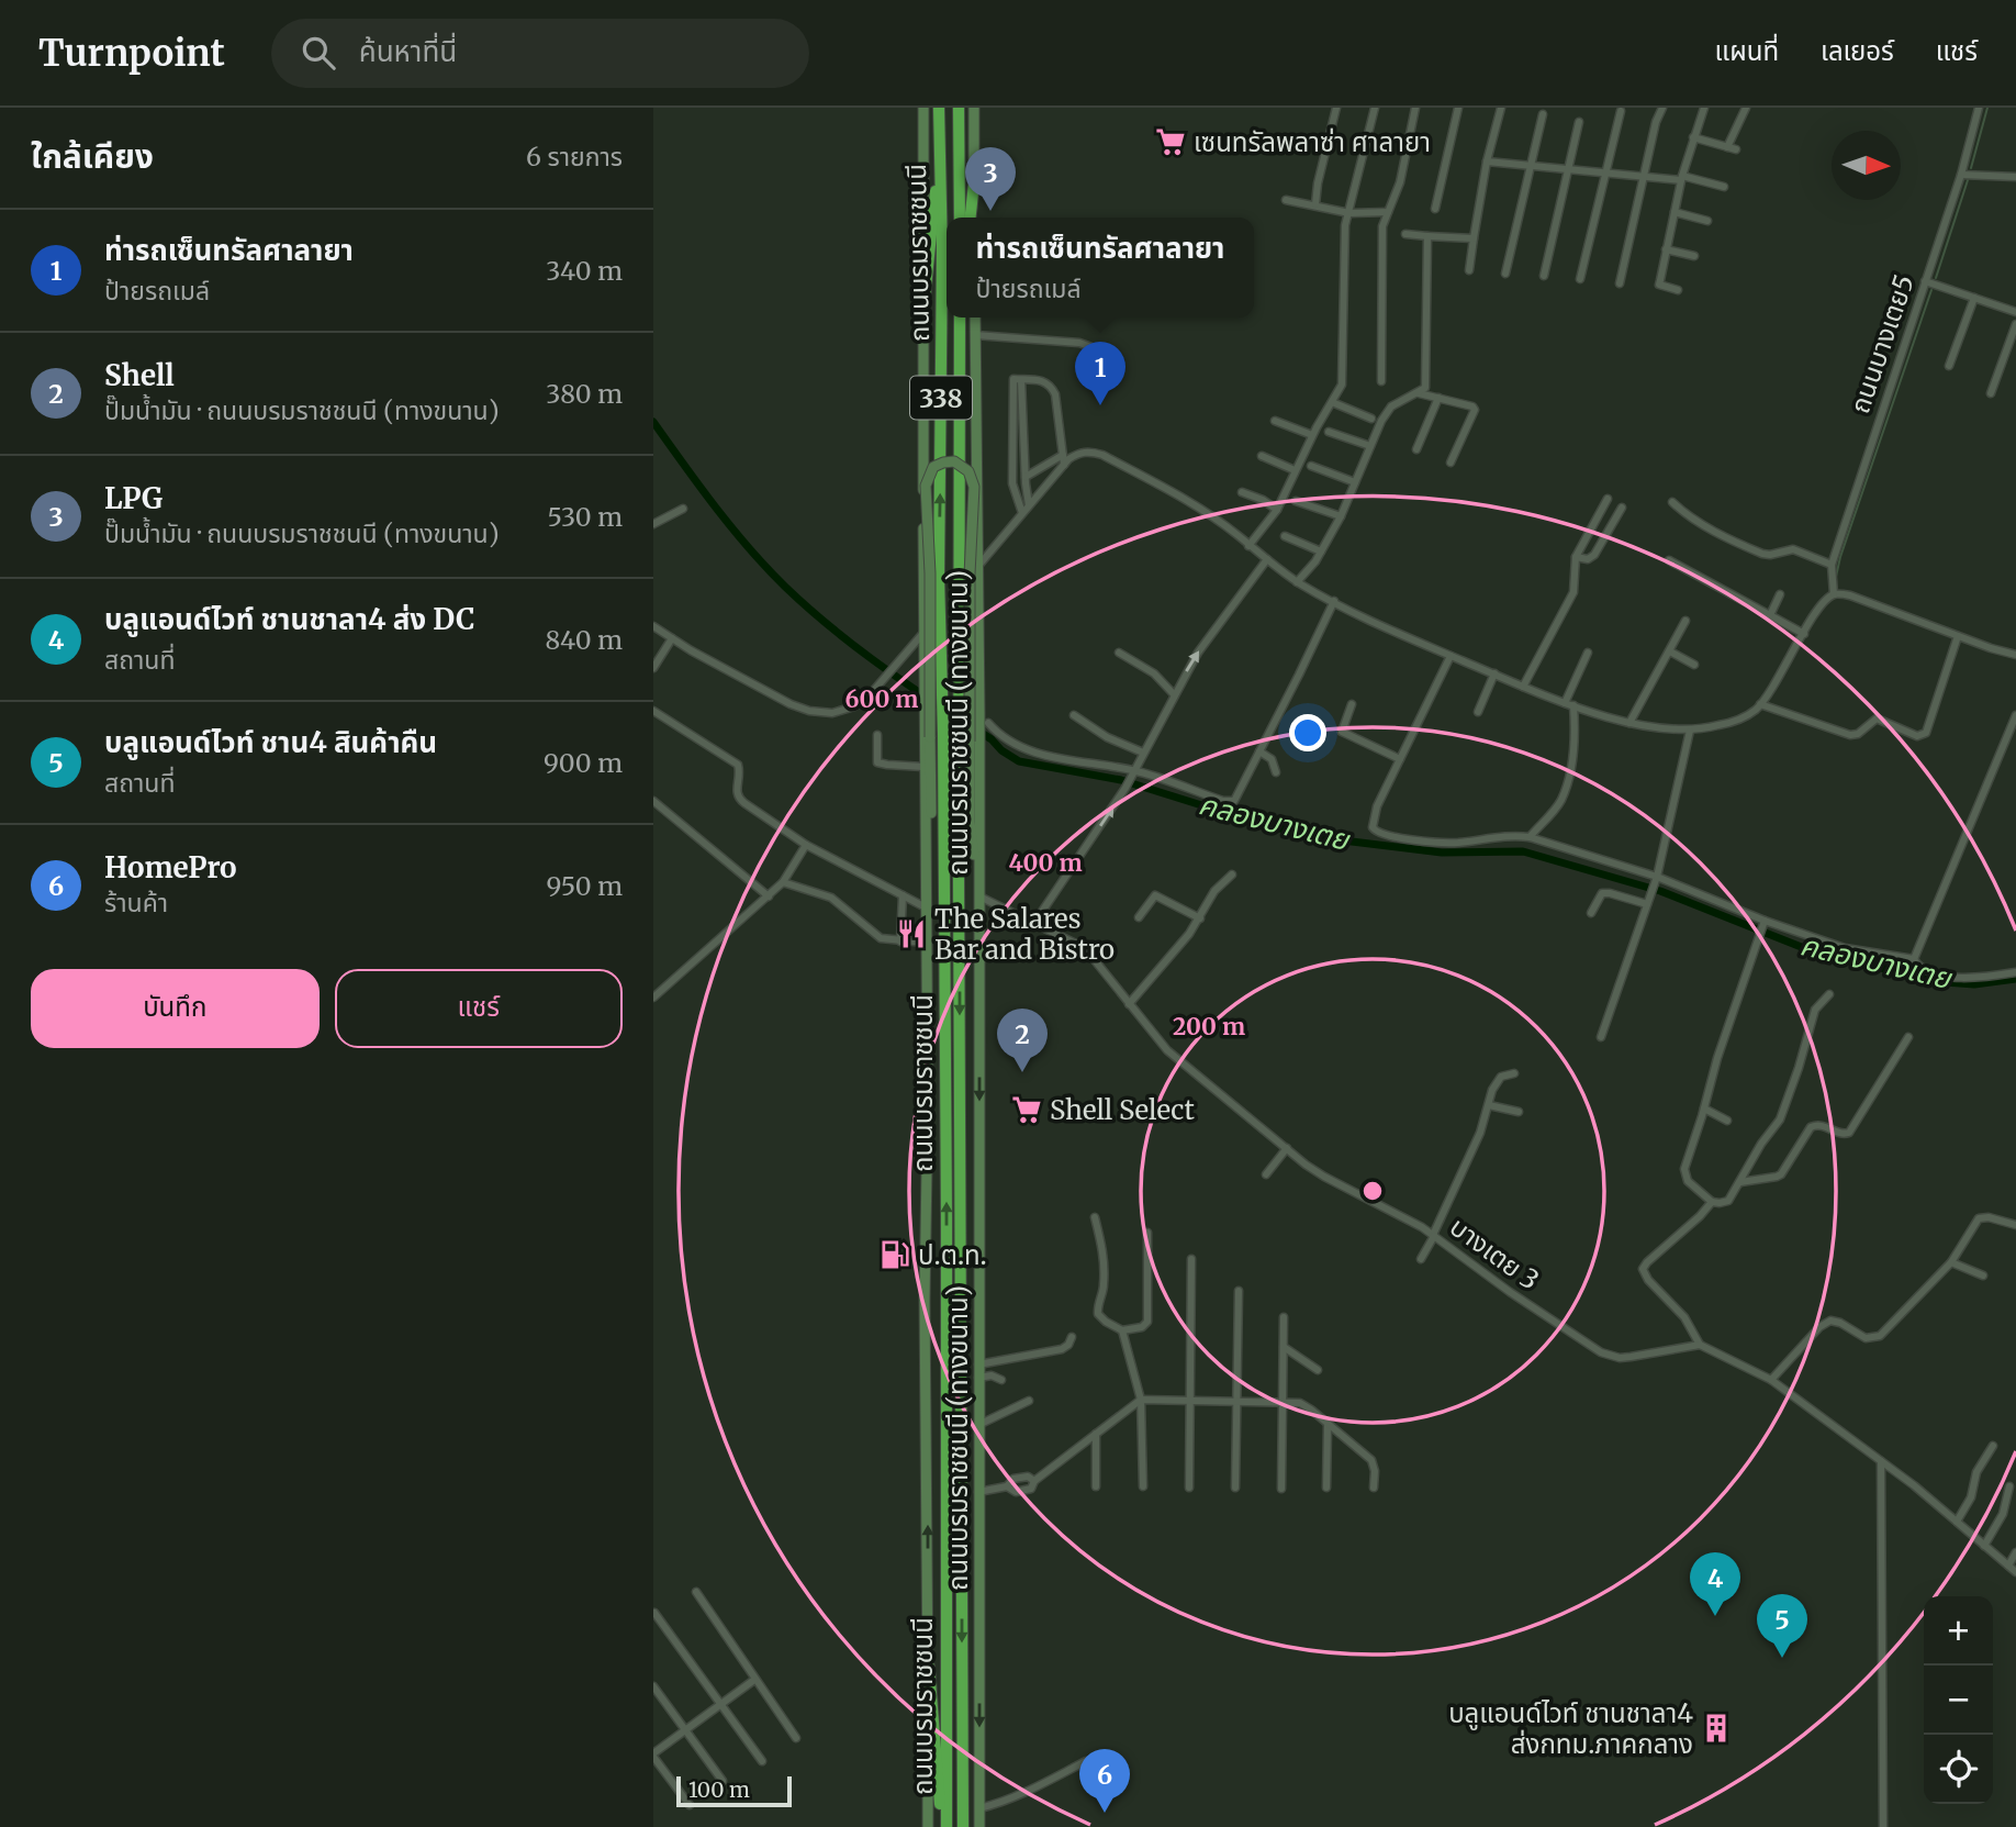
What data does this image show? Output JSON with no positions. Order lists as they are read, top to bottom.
{
  "streets": {
    "highway": ["ถนนบรมราชชนนี", "338"],
    "main road": ["ถนนบรมราชชนนี (ทางขนาน)"],
    "street": ["ถนนบางเตย5", "บางเตย 3"]
  },
  "crossings": [
    ["ถนนบรมราชชนนี", "ถนนบรมราชชนนี (ทางขนาน)"],
    ["ถนนบรมราชชนนี (ทางขนาน)", "บางเตย 3"]
  ],
  "water": ["คลองบางเตย"],
  "places": {
    "supermarket": ["เซนทรัลพลาซ่า ศาลายา", "Shell Select"],
    "restaurant": ["The Salares Bar and Bistro"],
    "fuel station": ["ป.ต.ท."],
    "building": ["บลูแอนด์ไวท์ ชานชาลา4 ส่งกทม.ภาคกลาง"]
  },
  "scale_bar": "100 m",
  "north": "right",
  "page": {
    "header": "Turnpoint",
    "search": "ค้นหาที่นี่",
    "nav": ["แผนที่", "เลเยอร์", "แชร์"],
    "heading": ["ใกล้เคียง", "6 รายการ"],
    "pins": [
      "3",
      "1",
      "2",
      "4",
      "5",
      "6"
    ],
    "list": [
      {
        "mark": "1",
        "name": "ท่ารถเซ็นทรัลศาลายา",
        "note": "ป้ายรถเมล์",
        "value": "340 m"
      },
      {
        "mark": "2",
        "name": "Shell",
        "note": "ปั๊มน้ำมัน · ถนนบรมราชชนนี (ทางขนาน)",
        "value": "380 m"
      },
      {
        "mark": "3",
        "name": "LPG",
        "note": "ปั๊มน้ำมัน · ถนนบรมราชชนนี (ทางขนาน)",
        "value": "530 m"
      },
      {
        "mark": "4",
        "name": "บลูแอนด์ไวท์ ชานชาลา4 ส่ง DC",
        "note": "สถานที่",
        "value": "840 m"
      },
      {
        "mark": "5",
        "name": "บลูแอนด์ไวท์ ชาน4 สินค้าคืน",
        "note": "สถานที่",
        "value": "900 m"
      },
      {
        "mark": "6",
        "name": "HomePro",
        "note": "ร้านค้า",
        "value": "950 m"
      }
    ],
    "popup": ["ท่ารถเซ็นทรัลศาลายา", "ป้ายรถเมล์"],
    "buttons": ["บันทึก", "แชร์"],
    "map_buttons": ["+", "−"],
    "scale": "100 m"
  },
  "rings": ["600 m", "400 m", "200 m"]
}
